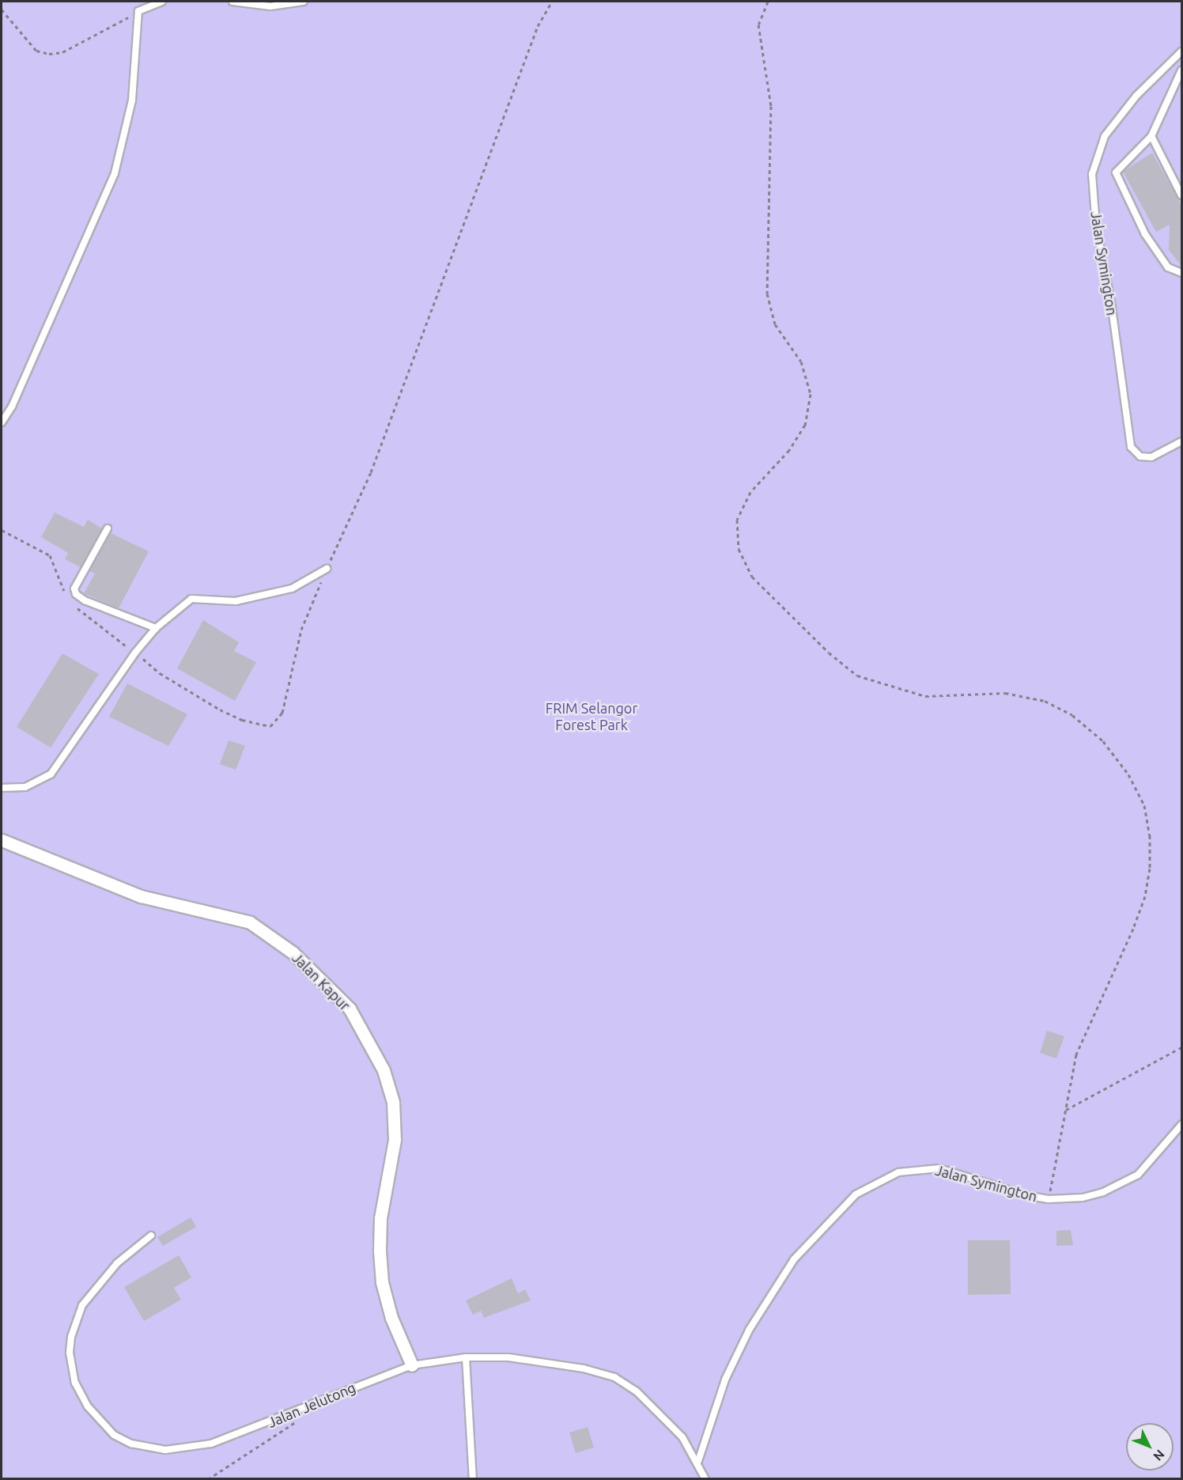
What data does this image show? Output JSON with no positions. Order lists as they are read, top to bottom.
{
  "streets": {
    "street": ["Jalan Kapur"],
    "lane": ["Jalan Symington", "Jalan Jelutong"]
  },
  "crossings": [
    ["Jalan Symington", "Jalan Jelutong"],
    ["Jalan Kapur", "Jalan Jelutong"]
  ],
  "parks": ["FRIM Selangor Forest Park"],
  "north": "bottom right"
}
